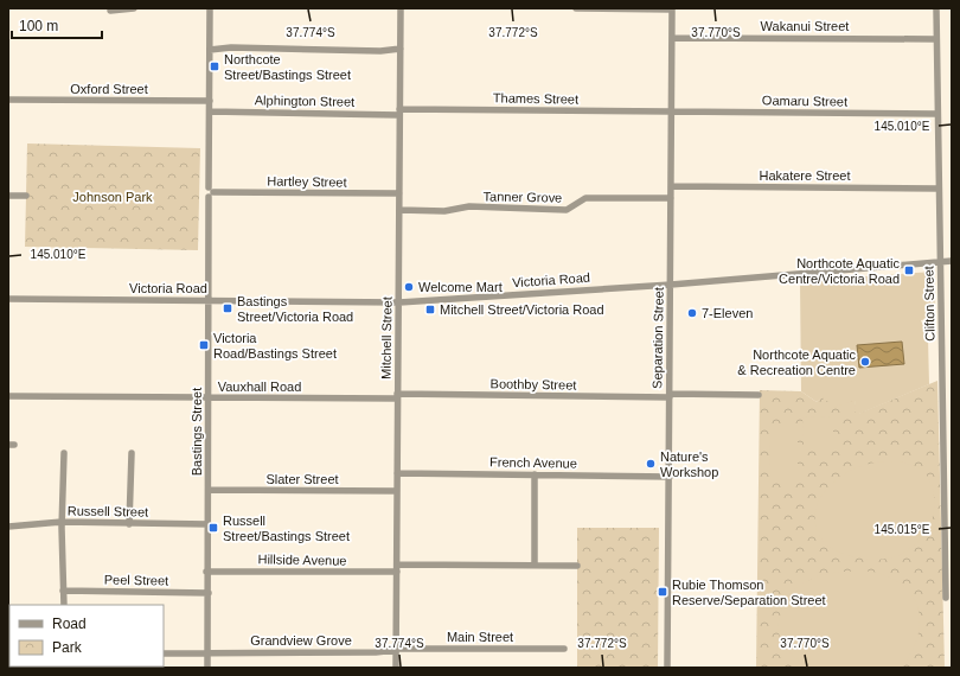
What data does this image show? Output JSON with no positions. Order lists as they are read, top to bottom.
{
  "streets": {
    "street": [
      "Wakanui Street",
      "Oxford Street",
      "Thames Street",
      "Alphington Street",
      "Oamaru Street",
      "Hakatere Street",
      "Hartley Street",
      "Tanner Grove",
      "Victoria Road",
      "Clifton Street",
      "Mitchell Street",
      "Separation Street",
      "Boothby Street",
      "Vauxhall Road",
      "Bastings Street",
      "French Avenue",
      "Slater Street",
      "Russell Street",
      "Hillside Avenue",
      "Peel Street",
      "Main Street",
      "Grandview Grove"
    ]
  },
  "crossings": [
    ["Wakanui Street", "Clifton Street"],
    ["Wakanui Street", "Separation Street"],
    ["Oxford Street", "Bastings Street"],
    ["Thames Street", "Alphington Street"],
    ["Thames Street", "Oamaru Street"],
    ["Thames Street", "Mitchell Street"],
    ["Thames Street", "Separation Street"],
    ["Alphington Street", "Mitchell Street"],
    ["Alphington Street", "Bastings Street"],
    ["Oamaru Street", "Clifton Street"],
    ["Oamaru Street", "Separation Street"],
    ["Hakatere Street", "Clifton Street"],
    ["Hakatere Street", "Separation Street"],
    ["Hartley Street", "Mitchell Street"],
    ["Hartley Street", "Bastings Street"],
    ["Tanner Grove", "Mitchell Street"],
    ["Tanner Grove", "Separation Street"],
    ["Victoria Road", "Clifton Street"],
    ["Victoria Road", "Mitchell Street"],
    ["Victoria Road", "Separation Street"],
    ["Victoria Road", "Bastings Street"],
    ["Mitchell Street", "Boothby Street"],
    ["Mitchell Street", "Vauxhall Road"],
    ["Mitchell Street", "French Avenue"],
    ["Mitchell Street", "Slater Street"],
    ["Mitchell Street", "Hillside Avenue"],
    ["Mitchell Street", "Main Street"],
    ["Mitchell Street", "Grandview Grove"],
    ["Separation Street", "Boothby Street"],
    ["Separation Street", "French Avenue"],
    ["Boothby Street", "Vauxhall Road"],
    ["Vauxhall Road", "Bastings Street"],
    ["Bastings Street", "Slater Street"],
    ["Bastings Street", "Russell Street"],
    ["Bastings Street", "Hillside Avenue"],
    ["Bastings Street", "Peel Street"],
    ["Bastings Street", "Grandview Grove"],
    ["Main Street", "Grandview Grove"]
  ],
  "parks": ["Johnson Park"],
  "places": {
    "transit": [
      "Northcote Street/Bastings Street",
      "Northcote Aquatic Centre/Victoria Road",
      "Bastings Street/Victoria Road",
      "Mitchell Street/Victoria Road",
      "Victoria Road/Bastings Street",
      "Russell Street/Bastings Street",
      "Rubie Thomson Reserve/Separation Street"
    ],
    "other": [
      "Welcome Mart",
      "7-Eleven",
      "Northcote Aquatic & Recreation Centre",
      "Nature's Workshop"
    ]
  },
  "legend": ["Road", "Park"],
  "scale_bar": "100 m",
  "coordinates": [
    "37.774°S",
    "37.772°S",
    "37.770°S",
    "145.010°E",
    "145.015°E"
  ]
}
